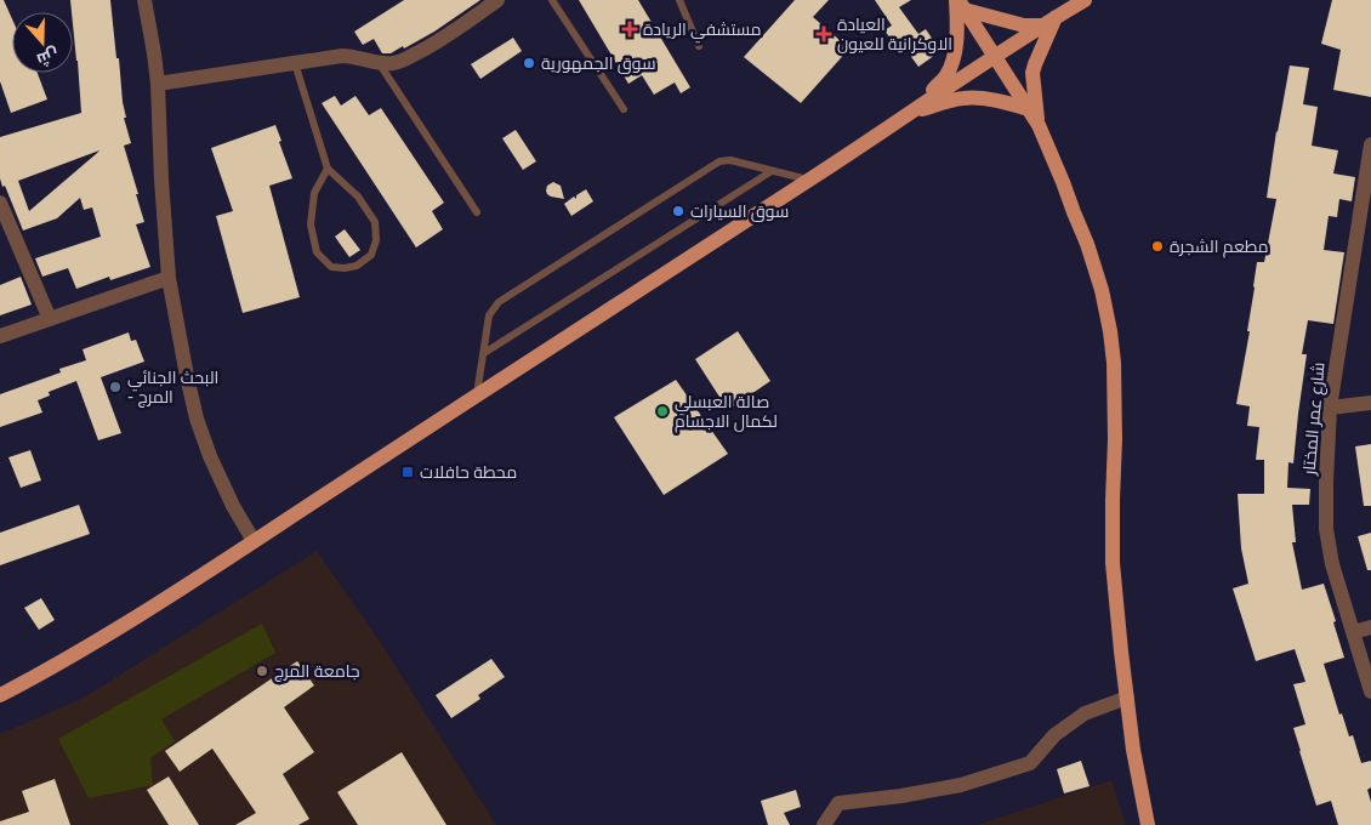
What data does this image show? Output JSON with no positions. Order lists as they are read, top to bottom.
{
  "streets": {
    "street": ["شارع عمر المختار"]
  },
  "places": {
    "health": ["مستشفي الريادة", "العيادة الاوكرانية للعيون"],
    "other": [
      "سوق الجمهورية",
      "سوق السيارات",
      "مطعم الشجرة",
      "البحث الجنائي - المرج",
      "صالة العبسلي لكمال الاجسام",
      "جامعة المرج"
    ],
    "transit": ["محطة حافلات"]
  },
  "north": "bottom"
}
